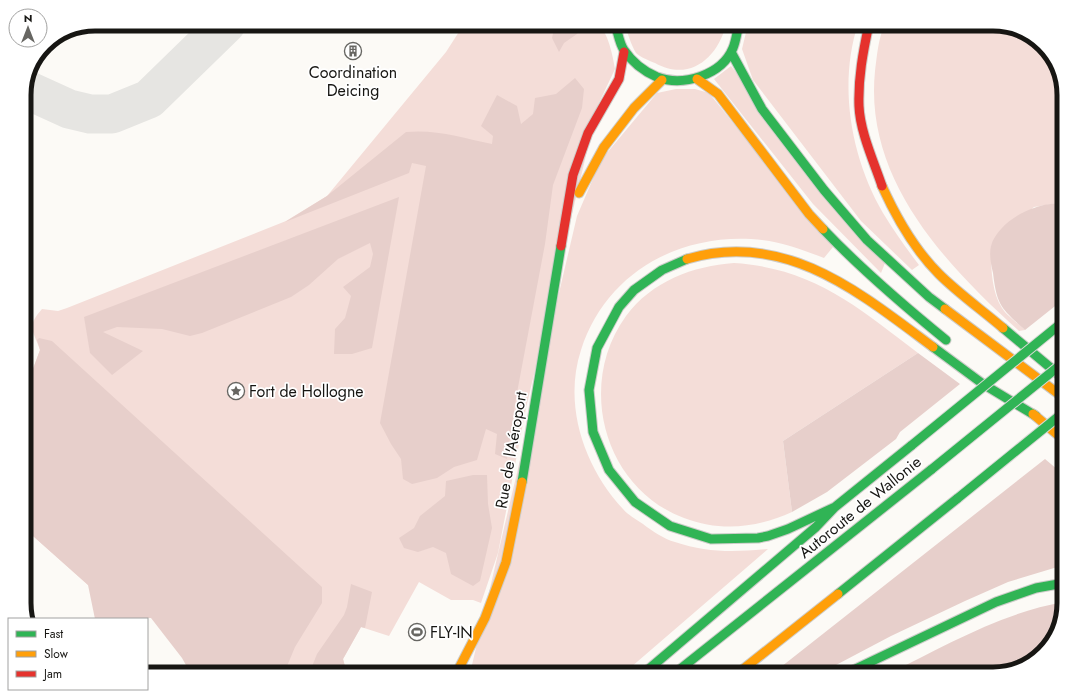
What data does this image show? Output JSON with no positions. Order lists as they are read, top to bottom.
{
  "streets": {
    "main road": ["Rue de l'Aéroport", "Autoroute de Wallonie"]
  },
  "places": {
    "building": ["Coordination Deicing"],
    "place": ["Fort de Hollogne"],
    "sports": ["FLY-IN"]
  },
  "legend": ["Fast", "Slow", "Jam"],
  "north": "top"
}
